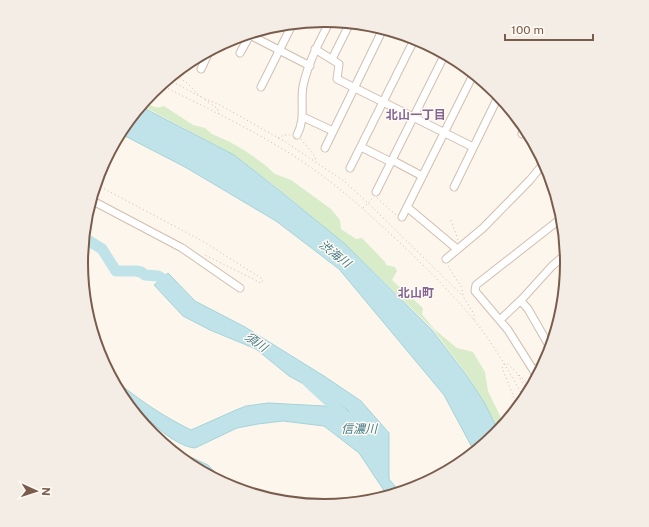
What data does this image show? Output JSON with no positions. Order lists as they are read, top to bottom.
{
  "districts": ["北山一丁目", "北山町"],
  "water": ["渋海川", "須川", "信濃川"],
  "scale_bar": "100 m",
  "north": "right"
}
